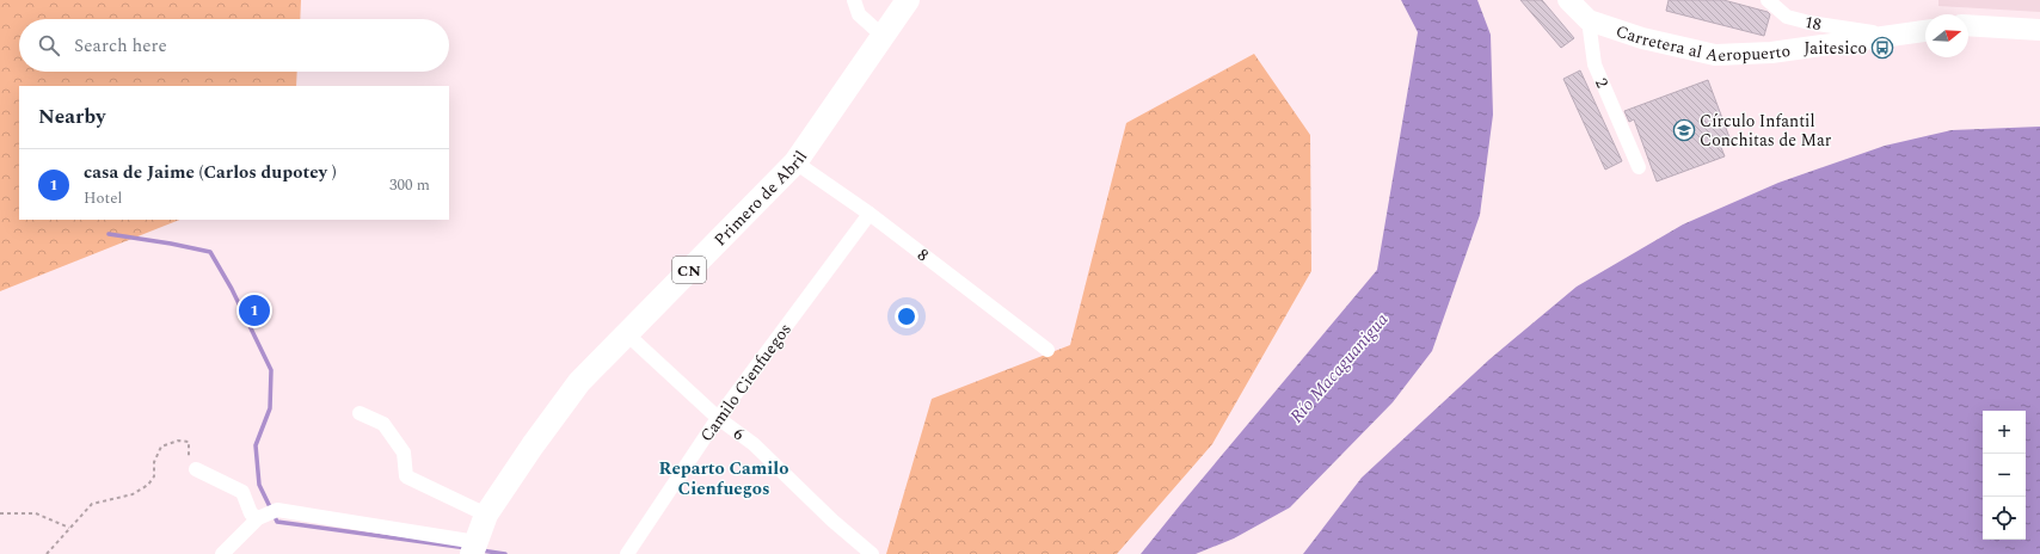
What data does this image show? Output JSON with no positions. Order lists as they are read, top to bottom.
{
  "streets": {
    "main road": ["Carretera al Aeropuerto", "Primero de Abril", "CN"],
    "street": [
      "18",
      "2",
      "8",
      "Camilo Cienfuegos",
      "6"
    ]
  },
  "crossings": [
    ["18", "Carretera al Aeropuerto"],
    ["Carretera al Aeropuerto", "2"],
    ["Primero de Abril", "8"],
    ["Primero de Abril", "6"],
    ["8", "Camilo Cienfuegos"],
    ["Camilo Cienfuegos", "6"]
  ],
  "districts": ["Reparto Camilo Cienfuegos"],
  "water": ["Río Macaguanigua"],
  "places": {
    "bus stop": ["Jaitesico"],
    "school or university": ["Círculo Infantil Conchitas de Mar"]
  },
  "north": "right",
  "page": {
    "search": "Search here",
    "heading": "Nearby",
    "list": [
      {
        "mark": "1",
        "name": "casa de Jaime (Carlos dupotey )",
        "note": "Hotel",
        "value": "300 m"
      }
    ],
    "pins": "1",
    "map_buttons": ["+", "−"]
  }
}
